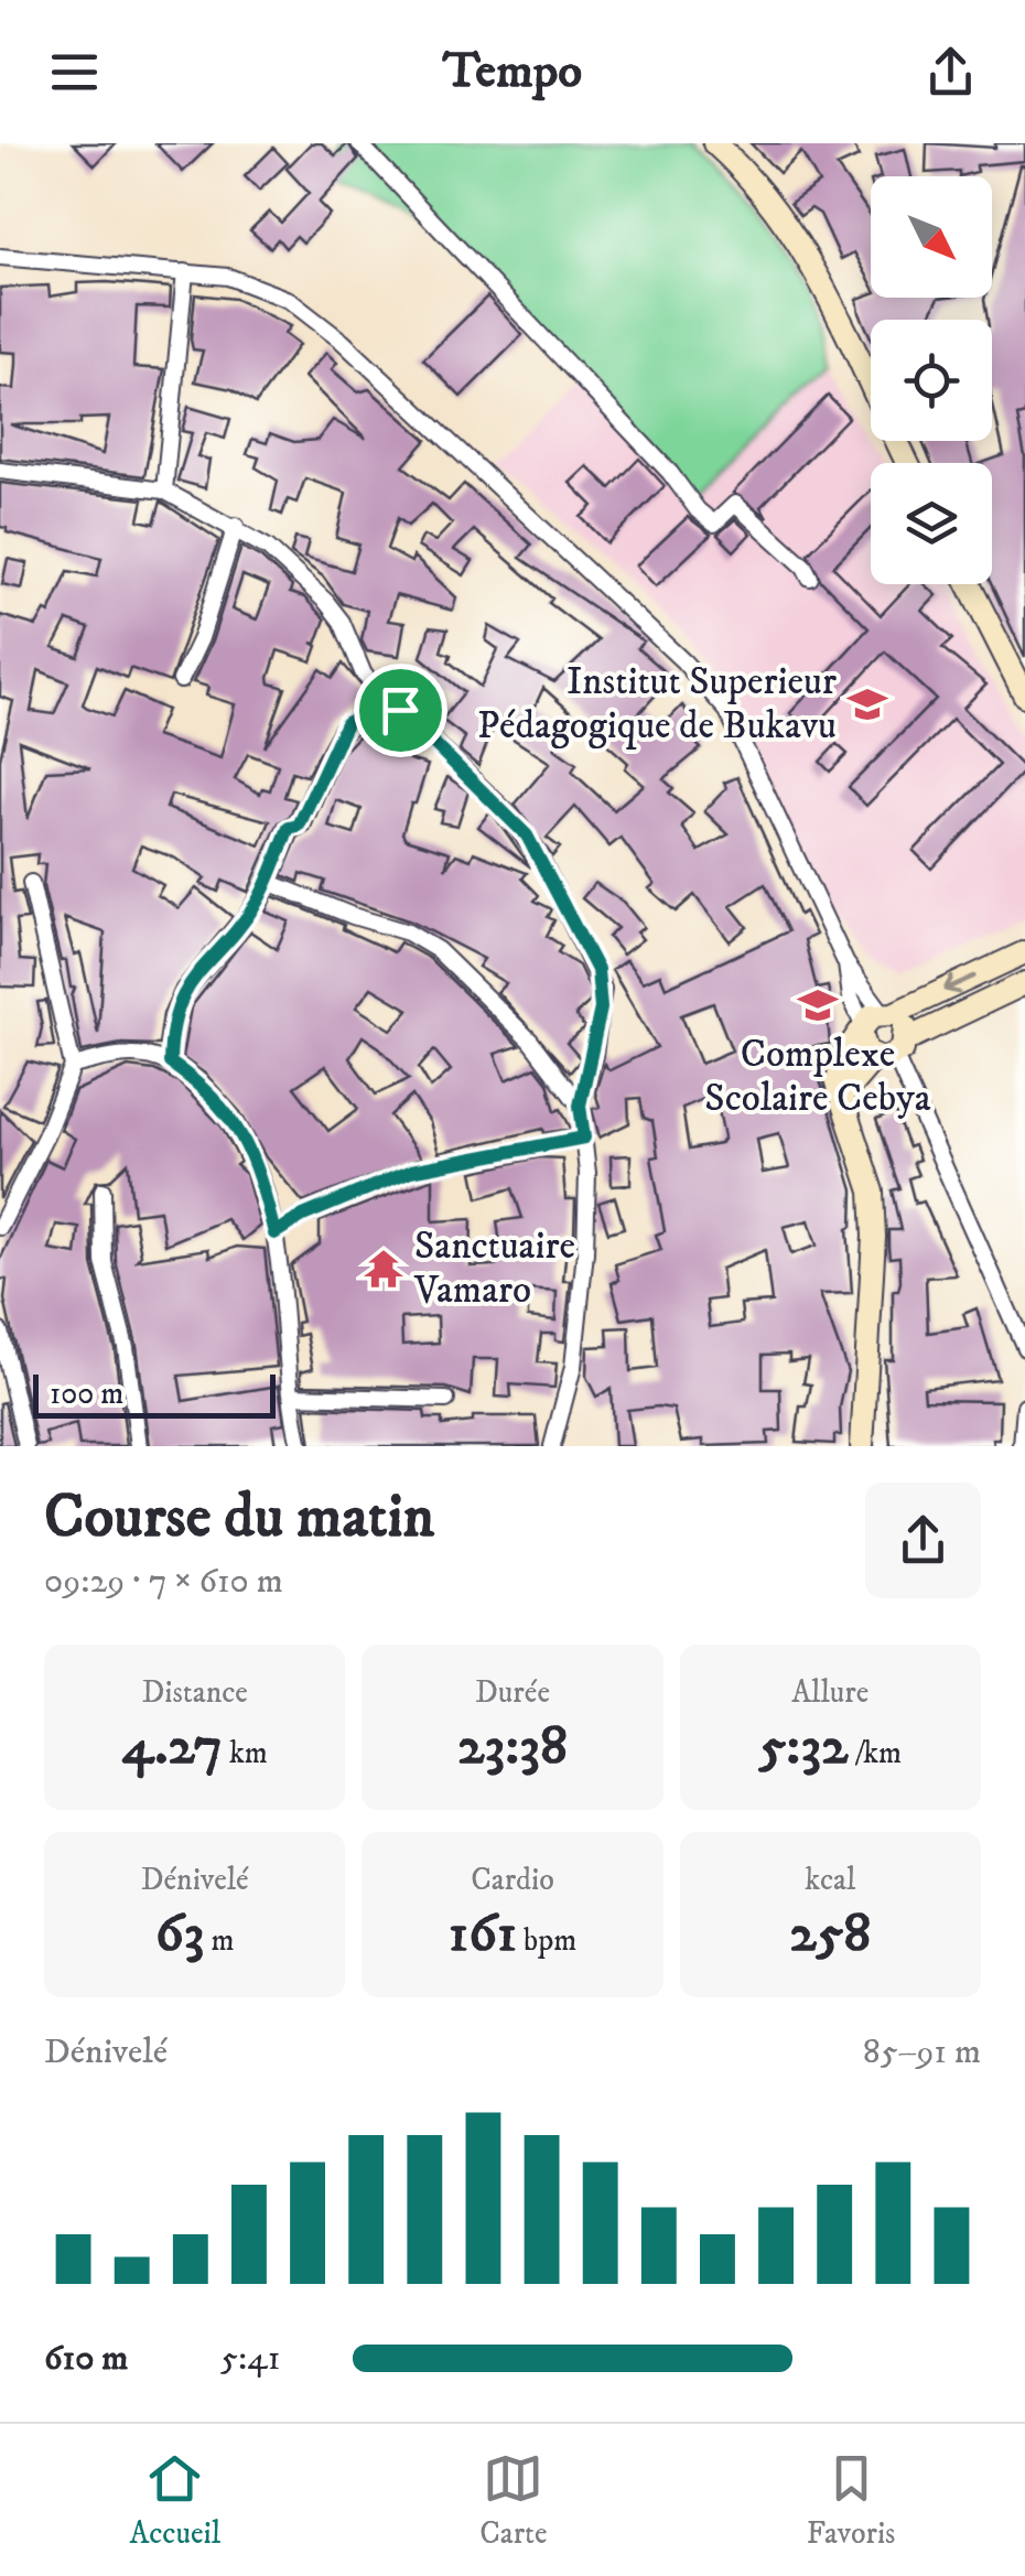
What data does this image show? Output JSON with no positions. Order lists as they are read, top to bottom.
{
  "places": {
    "school or university": ["Institut Superieur Pédagogique de Bukavu", "Complexe Scolaire Cebya"],
    "temple": ["Sanctuaire Vamaro"]
  },
  "scale_bar": "100 m",
  "north": "bottom right",
  "page": {
    "header": "Tempo",
    "scale": "100 m",
    "heading": ["Course du matin", "09:29 · 7 × 610 m"],
    "stats": [
      ["Distance", "4.27 km"],
      ["Durée", "23:38"],
      ["Allure", "5:32 /km"],
      ["Dénivelé", "63 m"],
      ["Cardio", "161 bpm"],
      ["kcal", "258"]
    ],
    "chart": ["Dénivelé", "85–91 m"],
    "list": [
      {
        "name": "610 m",
        "note": "5:41"
      }
    ],
    "tabs": ["Accueil", "Carte", "Favoris"]
  }
}
